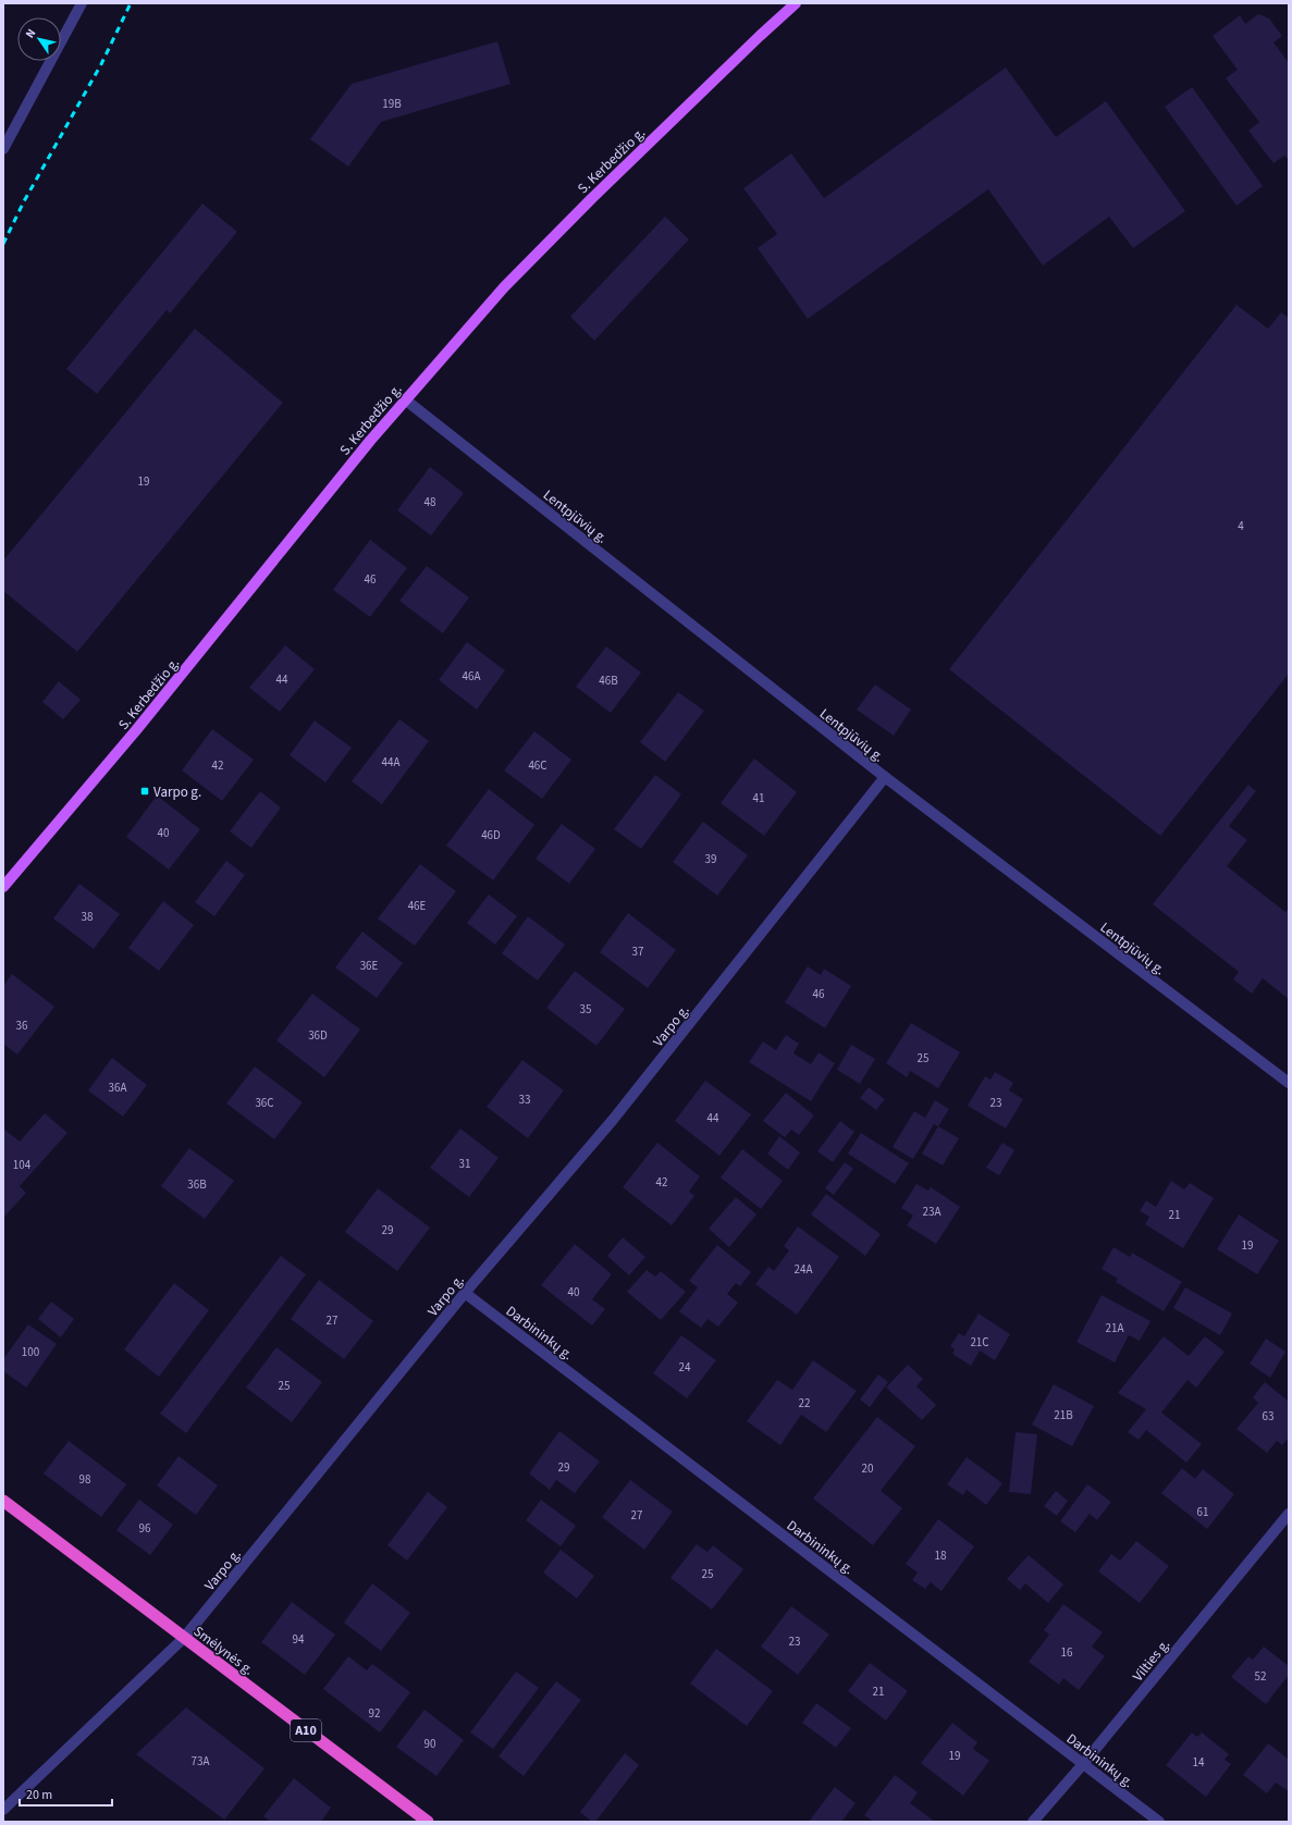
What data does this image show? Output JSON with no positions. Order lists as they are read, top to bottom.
{
  "streets": {
    "highway": ["Smėlynės g.", "A10"],
    "main road": ["S. Kerbedžio g."],
    "street": [
      "Lentpjūvių g.",
      "Varpo g.",
      "Darbininkų g.",
      "Vilties g."
    ]
  },
  "crossings": [
    ["S. Kerbedžio g.", "Lentpjūvių g."],
    ["Lentpjūvių g.", "Varpo g."],
    ["Varpo g.", "Darbininkų g."],
    ["Varpo g.", "Smėlynės g."],
    ["Darbininkų g.", "Vilties g."]
  ],
  "places": {
    "transit": ["Varpo g."]
  },
  "house_numbers": [
    "19B",
    "19",
    "48",
    "4",
    "46",
    "46A",
    "44",
    "46B",
    "44A",
    "42",
    "46C",
    "41",
    "40",
    "46D",
    "39",
    "46E",
    "38",
    "37",
    "36E",
    "46",
    "35",
    "36",
    "36D",
    "25",
    "36A",
    "33",
    "36C",
    "23",
    "44",
    "31",
    "104",
    "42",
    "36B",
    "23A",
    "21",
    "29",
    "19",
    "24A",
    "40",
    "27",
    "21A",
    "21C",
    "100",
    "24",
    "25",
    "22",
    "21B",
    "63",
    "29",
    "20",
    "98",
    "61",
    "27",
    "96",
    "18",
    "25",
    "94",
    "23",
    "16",
    "52",
    "21",
    "92",
    "90",
    "19",
    "73A",
    "14"
  ],
  "scale_bar": "20 m",
  "north": "top left"
}
